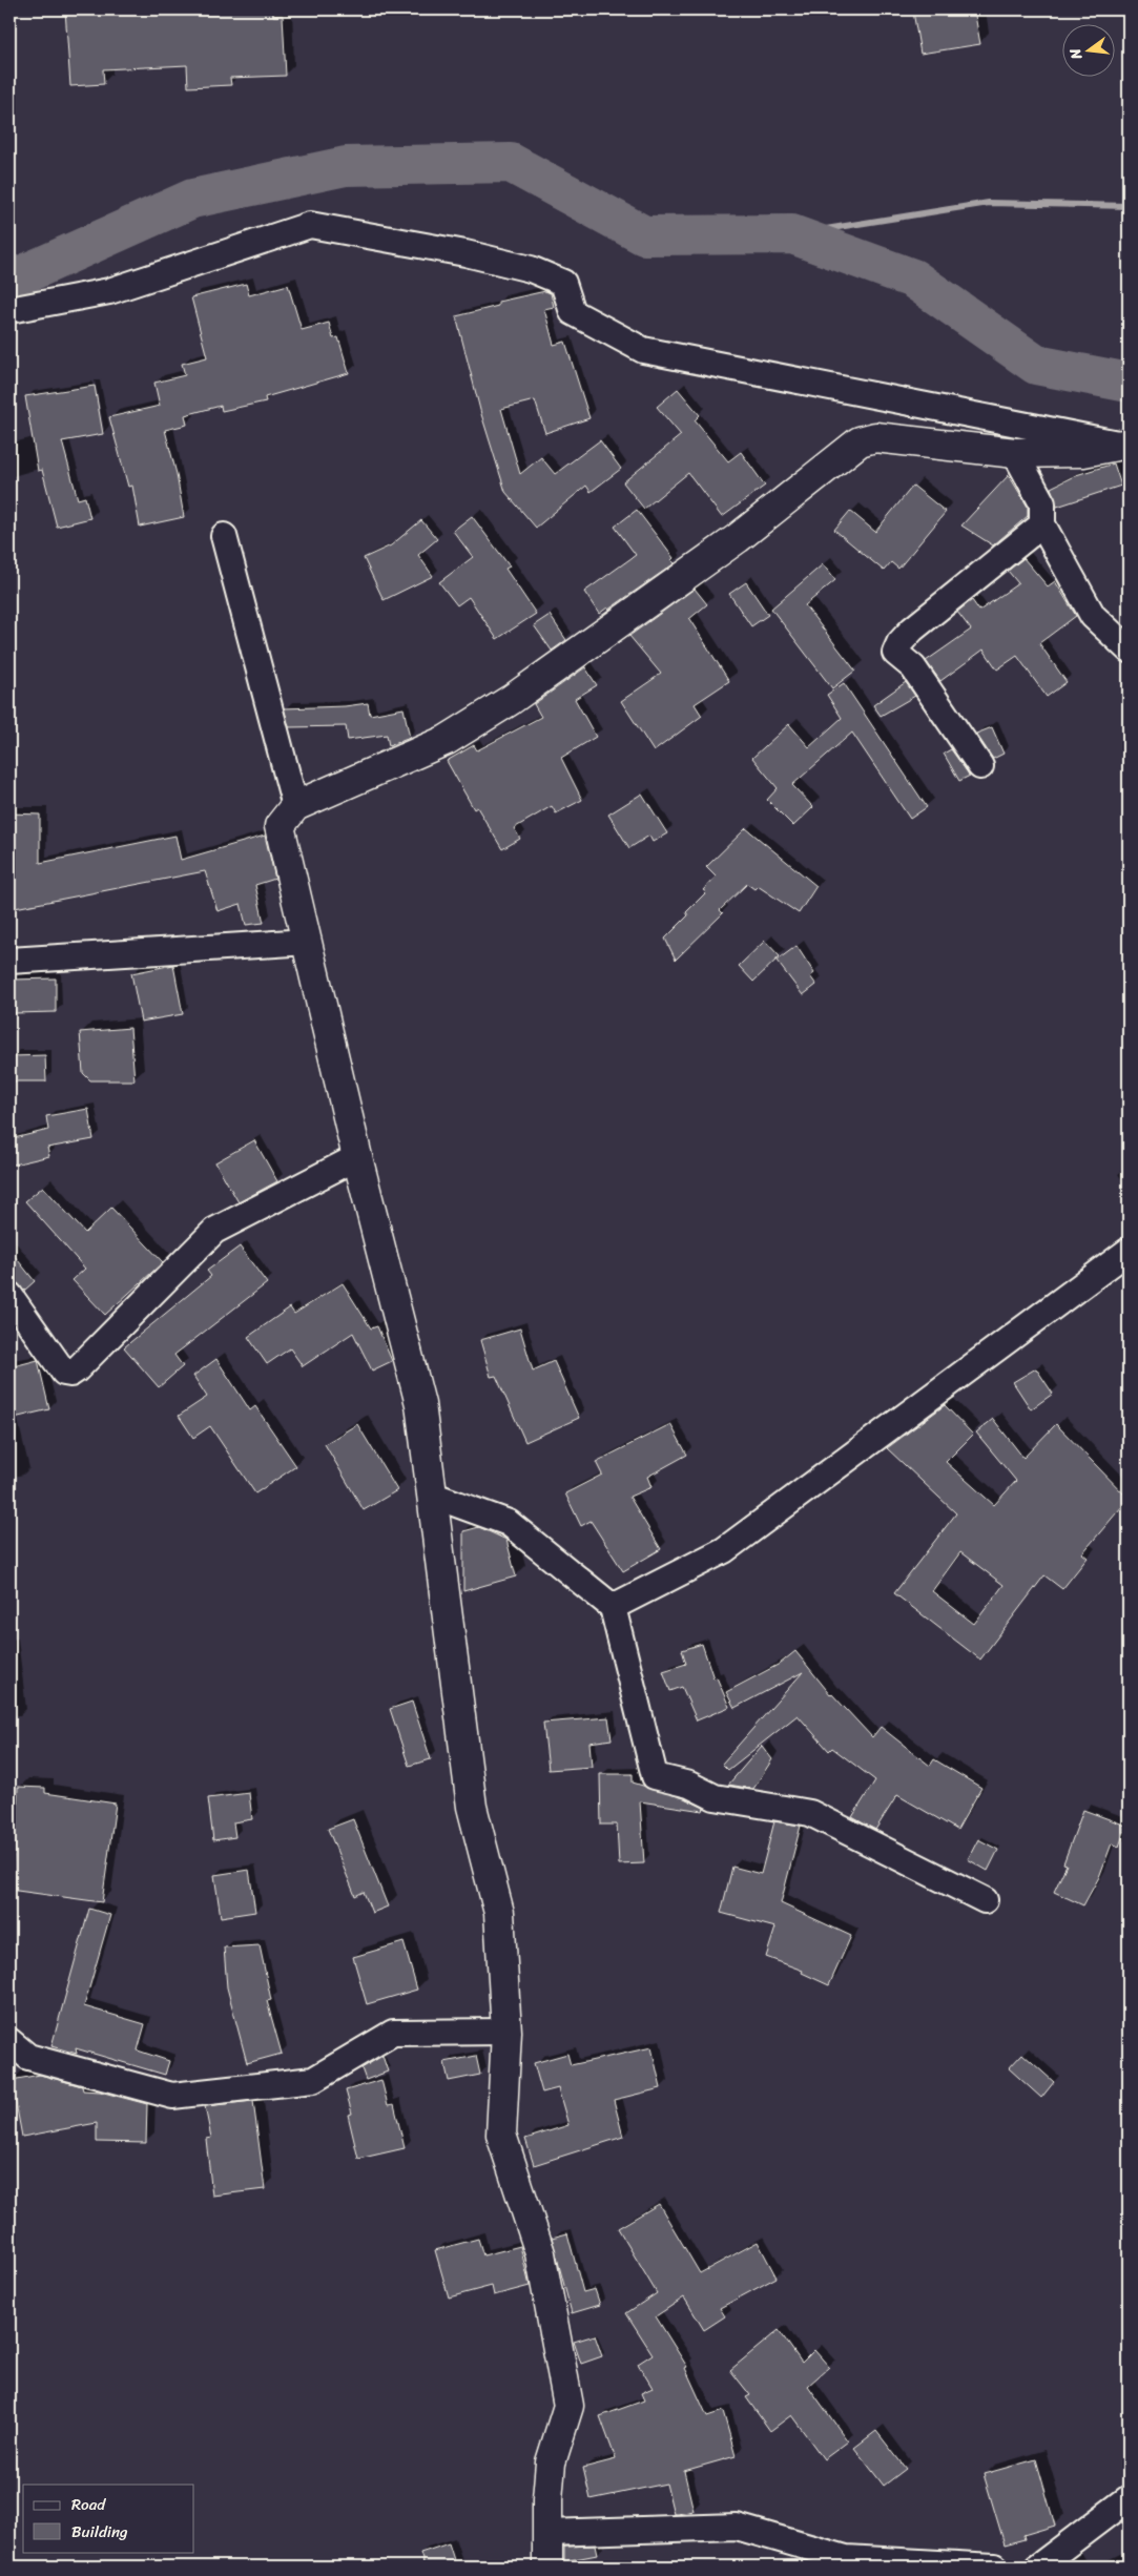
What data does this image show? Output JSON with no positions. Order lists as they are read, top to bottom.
{
  "legend": ["Road", "Building"],
  "north": "left"
}
